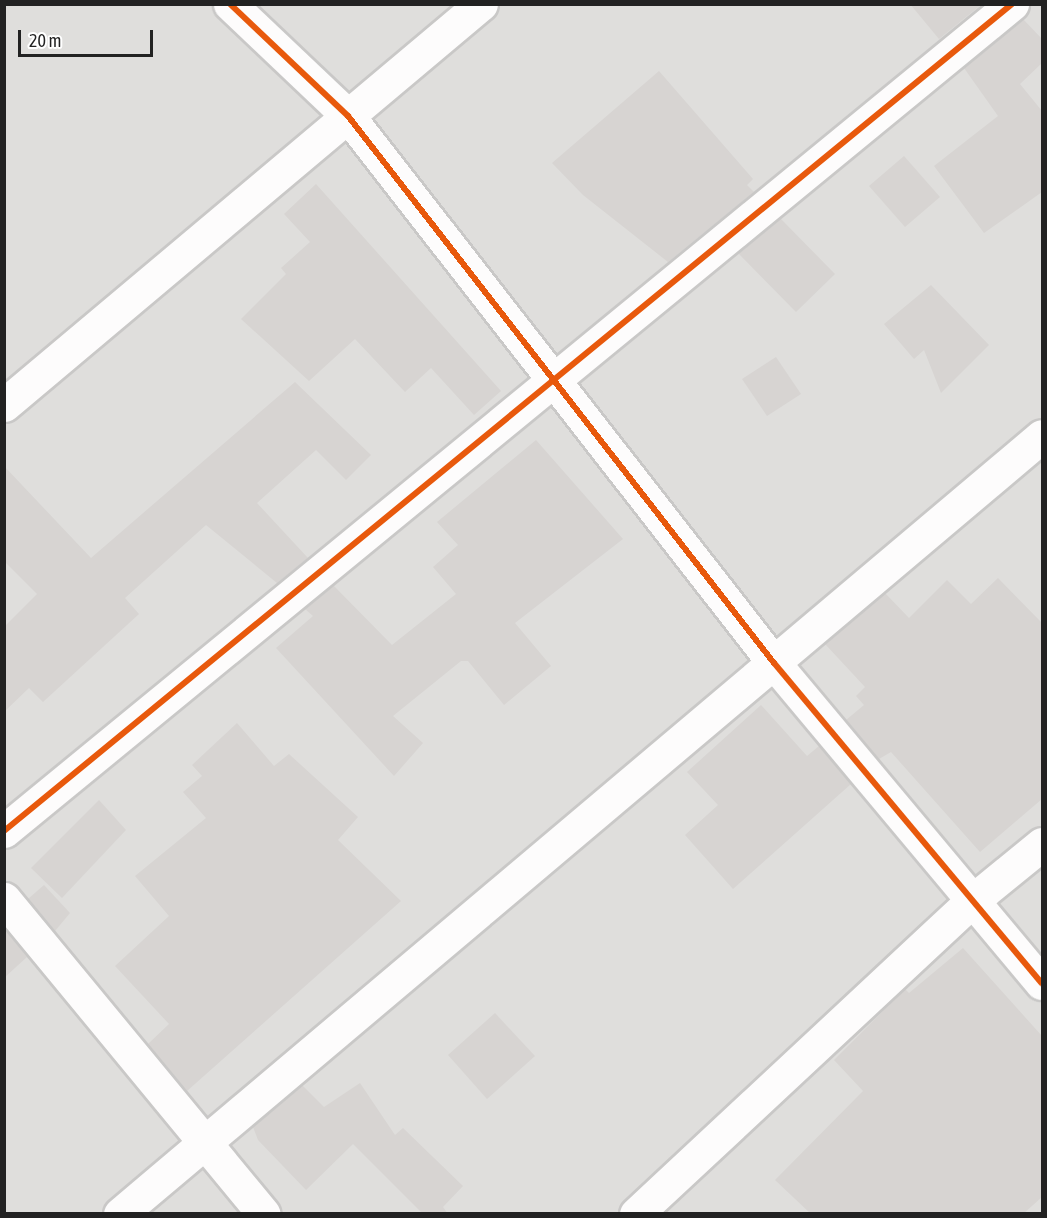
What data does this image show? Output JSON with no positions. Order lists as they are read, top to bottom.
{
  "scale_bar": "20 m"
}
